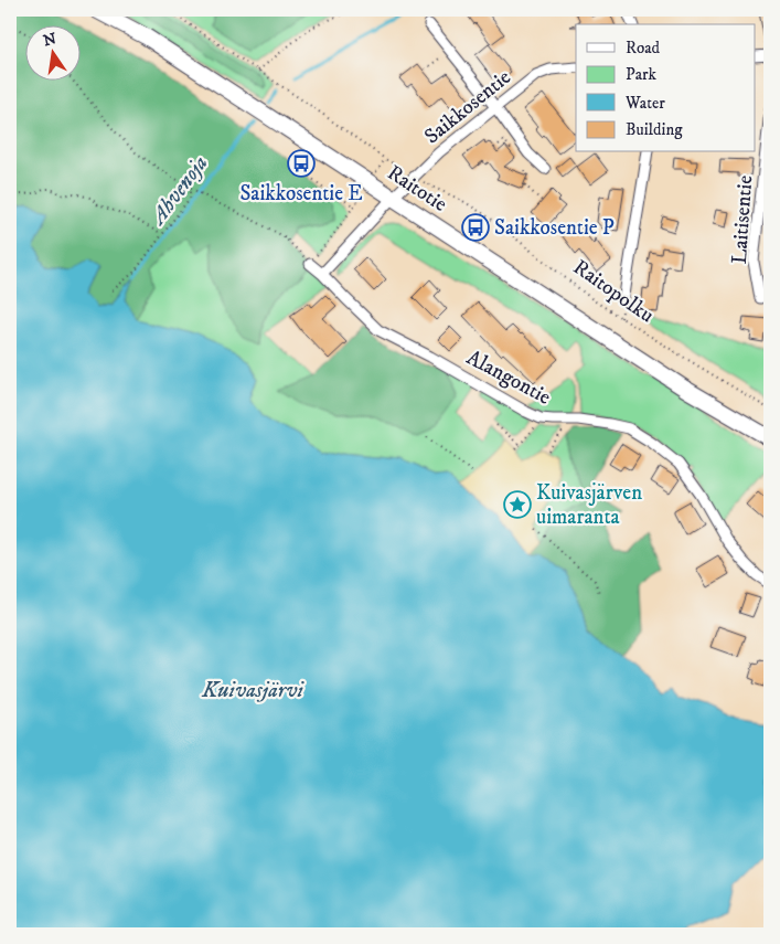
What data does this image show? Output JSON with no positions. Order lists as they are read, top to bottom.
{
  "streets": {
    "main road": ["Raitotie"],
    "street": ["Saikkosentie", "Laitisentie", "Alangontie"],
    "path": ["Raitopolku"]
  },
  "crossings": [
    ["Saikkosentie", "Raitotie"],
    ["Saikkosentie", "Raitopolku"]
  ],
  "water": ["Ahvenoja", "Kuivasjärvi"],
  "places": {
    "bus stop": ["Saikkosentie E", "Saikkosentie P"],
    "place": ["Kuivasjärven uimaranta"]
  },
  "legend": [
    "Road",
    "Park",
    "Water",
    "Building"
  ],
  "north": "top"
}
